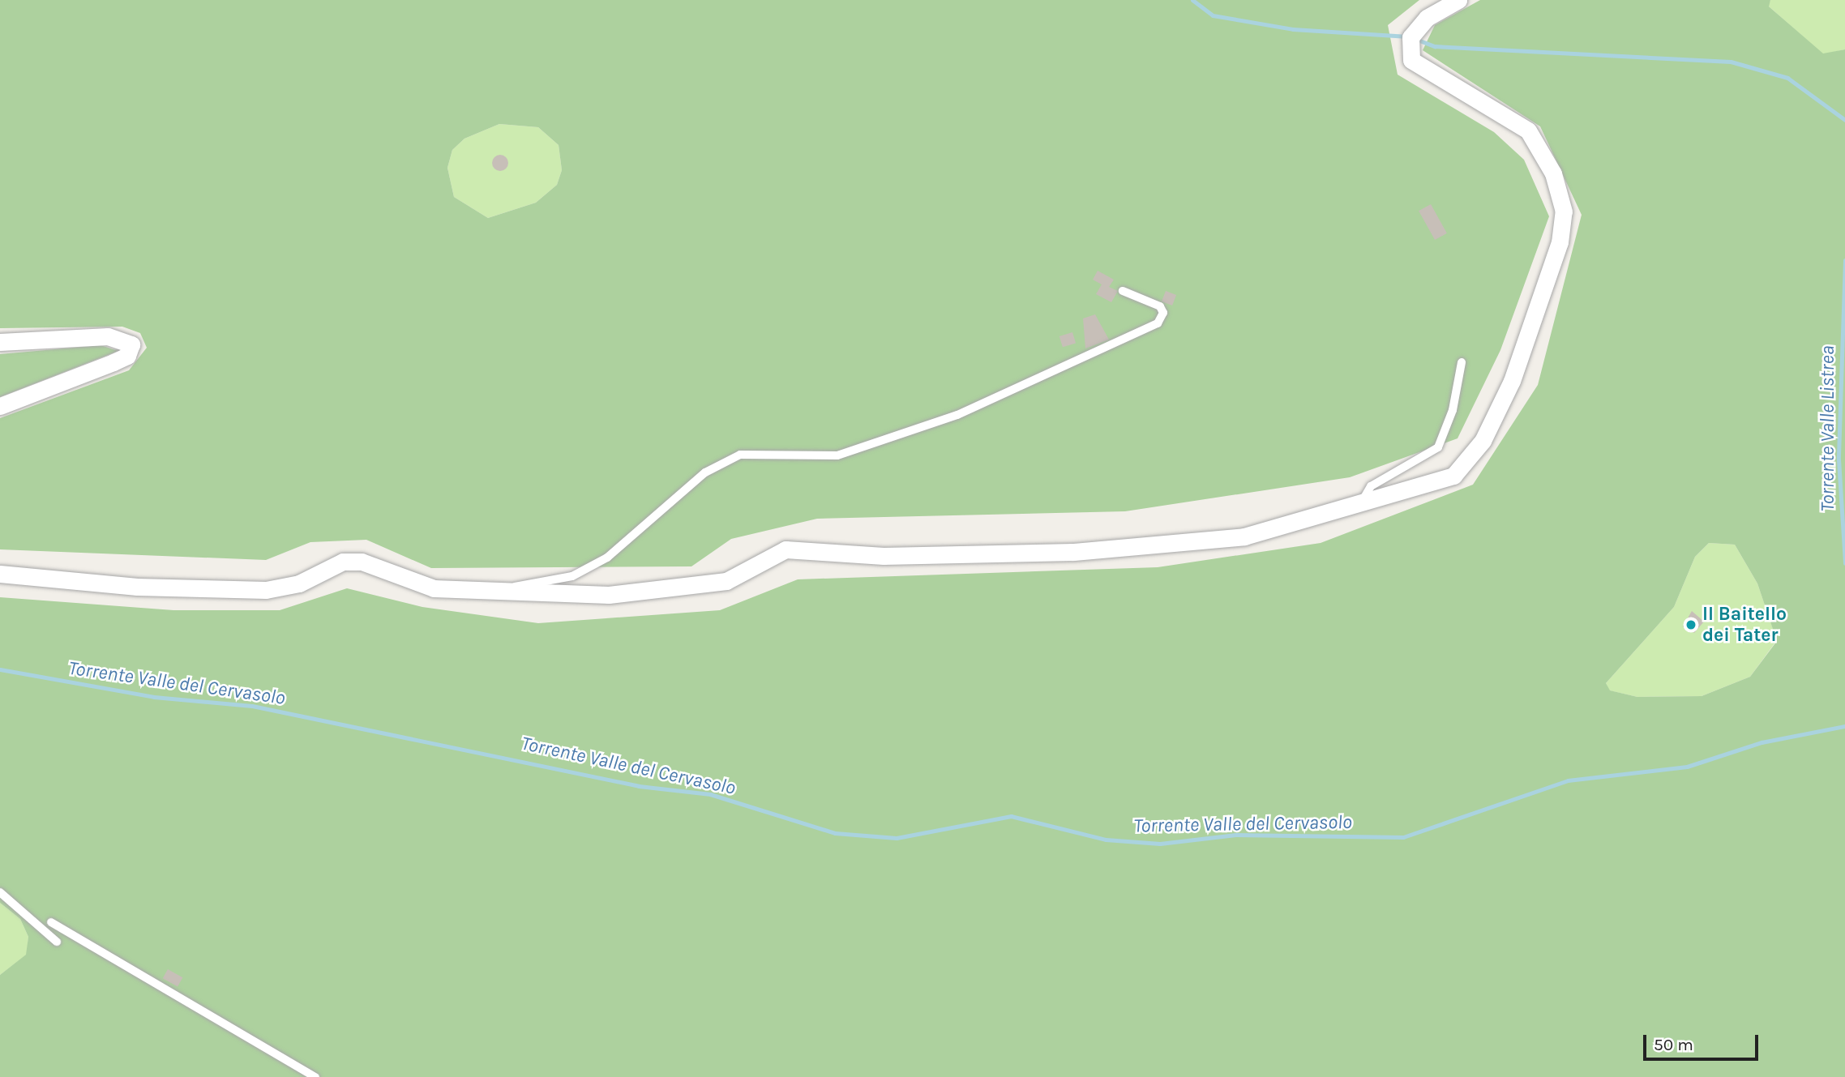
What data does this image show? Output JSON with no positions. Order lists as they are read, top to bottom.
{
  "water": ["Torrente Valle Listrea", "Torrente Valle del Cervasolo"],
  "places": ["Il Baitello dei Tater"],
  "scale_bar": "50 m"
}
